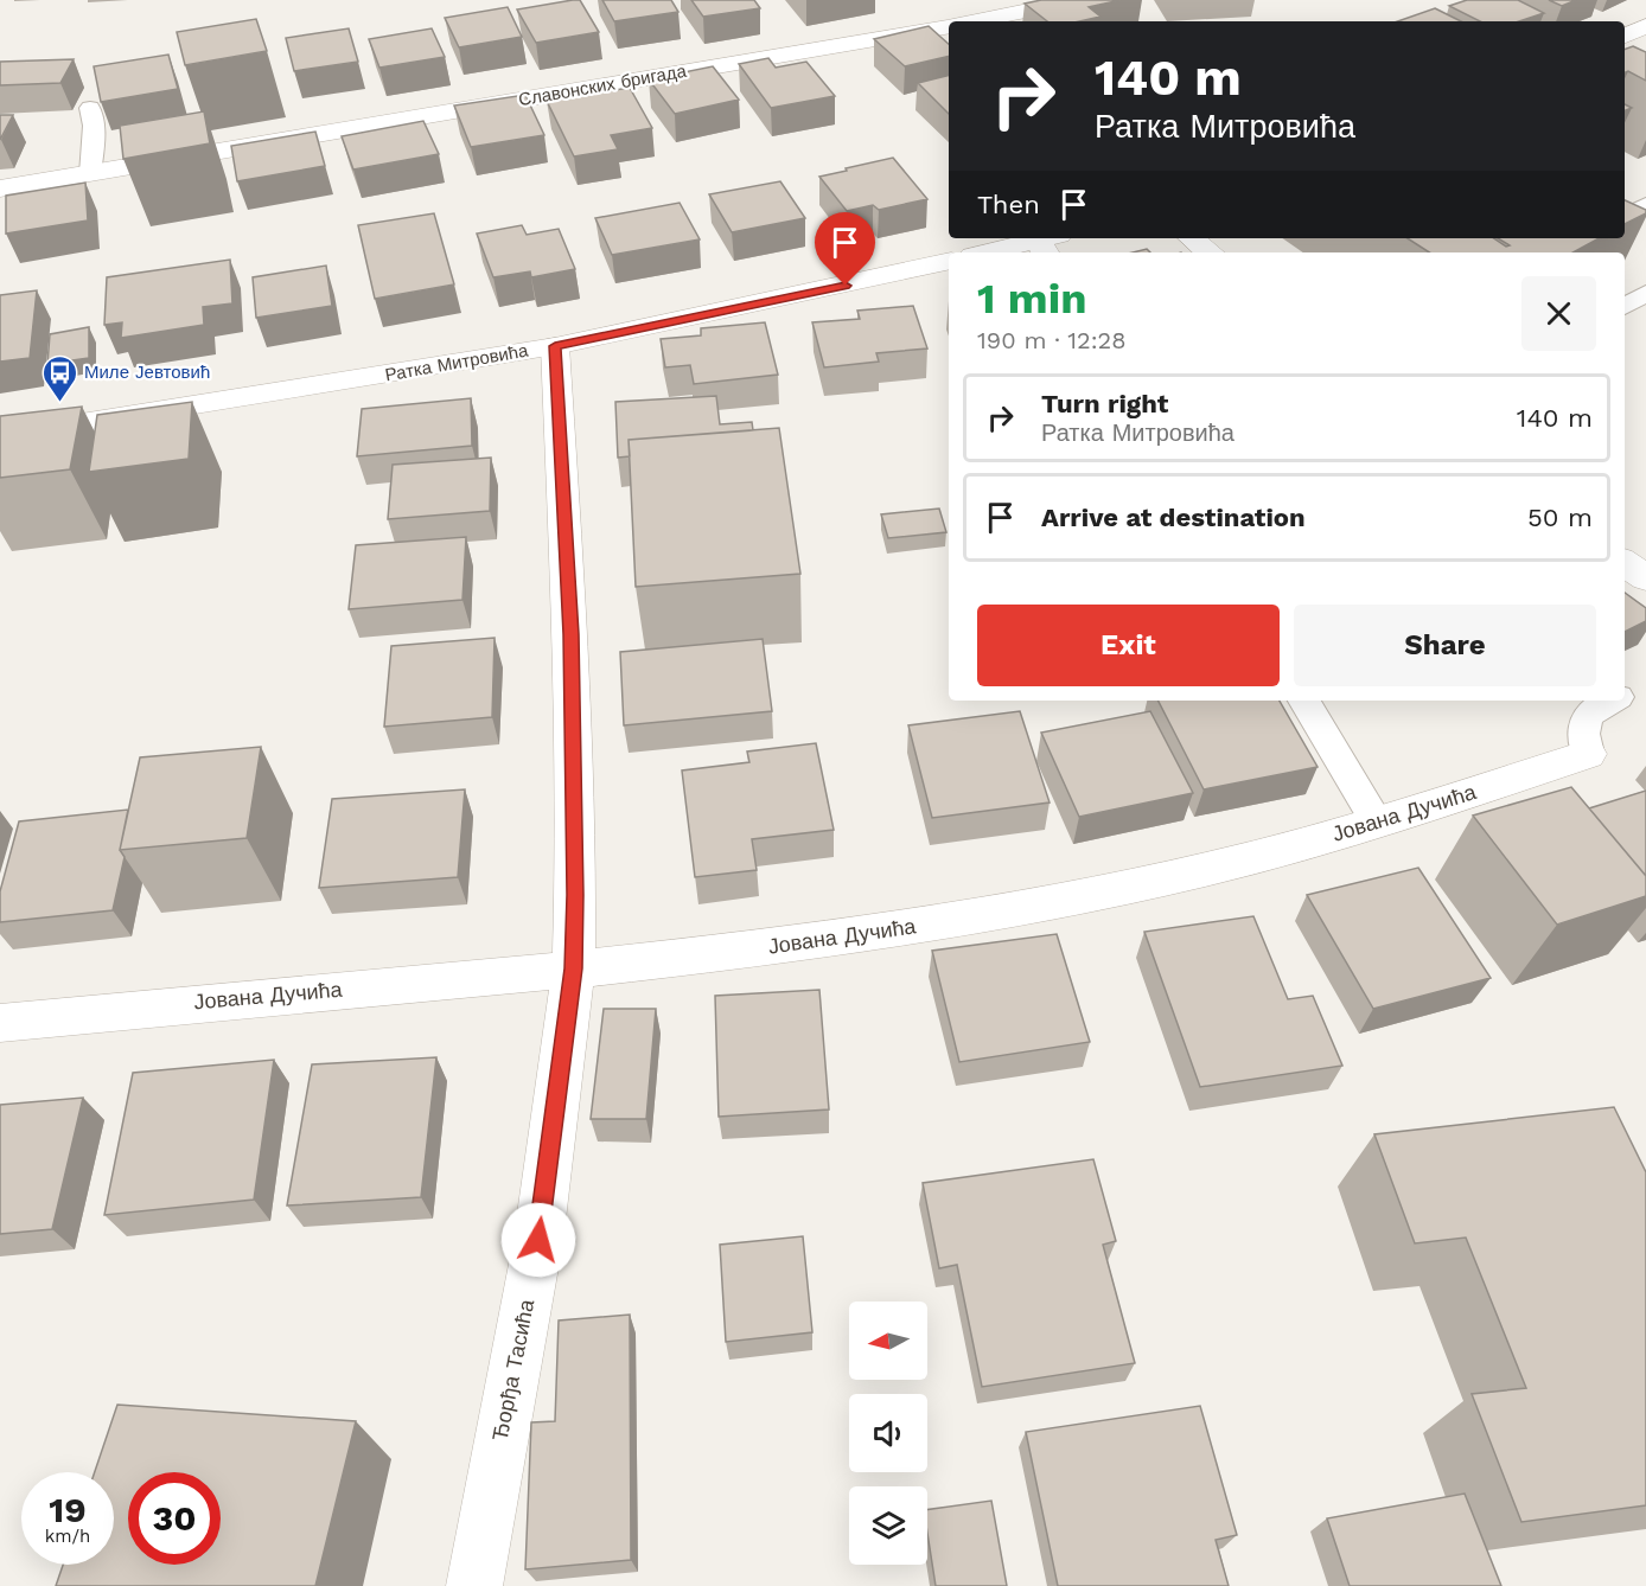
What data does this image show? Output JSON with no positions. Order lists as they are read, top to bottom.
{
  "streets": {
    "street": [
      "Славонских бригада",
      "Ратка Митровића",
      "Јована Дучића",
      "Ђорђа Тасића"
    ]
  },
  "crossings": [
    ["Ратка Митровића", "Ђорђа Тасића"],
    ["Јована Дучића", "Ђорђа Тасића"]
  ],
  "places": {
    "bus stop": ["Миле Јевтовић"]
  },
  "north": "left",
  "page": {
    "turn": ["140 m", "Ратка Митровића"],
    "then": "Then",
    "heading": ["1 min", "190 m · 12:28"],
    "list": [
      {
        "name": "Turn right",
        "note": "Ратка Митровића",
        "value": "140 m"
      },
      {
        "name": "Arrive at destination",
        "value": "50 m"
      }
    ],
    "buttons": ["Exit", "Share"],
    "speed": "19 km/h",
    "limit": "30"
  }
}
